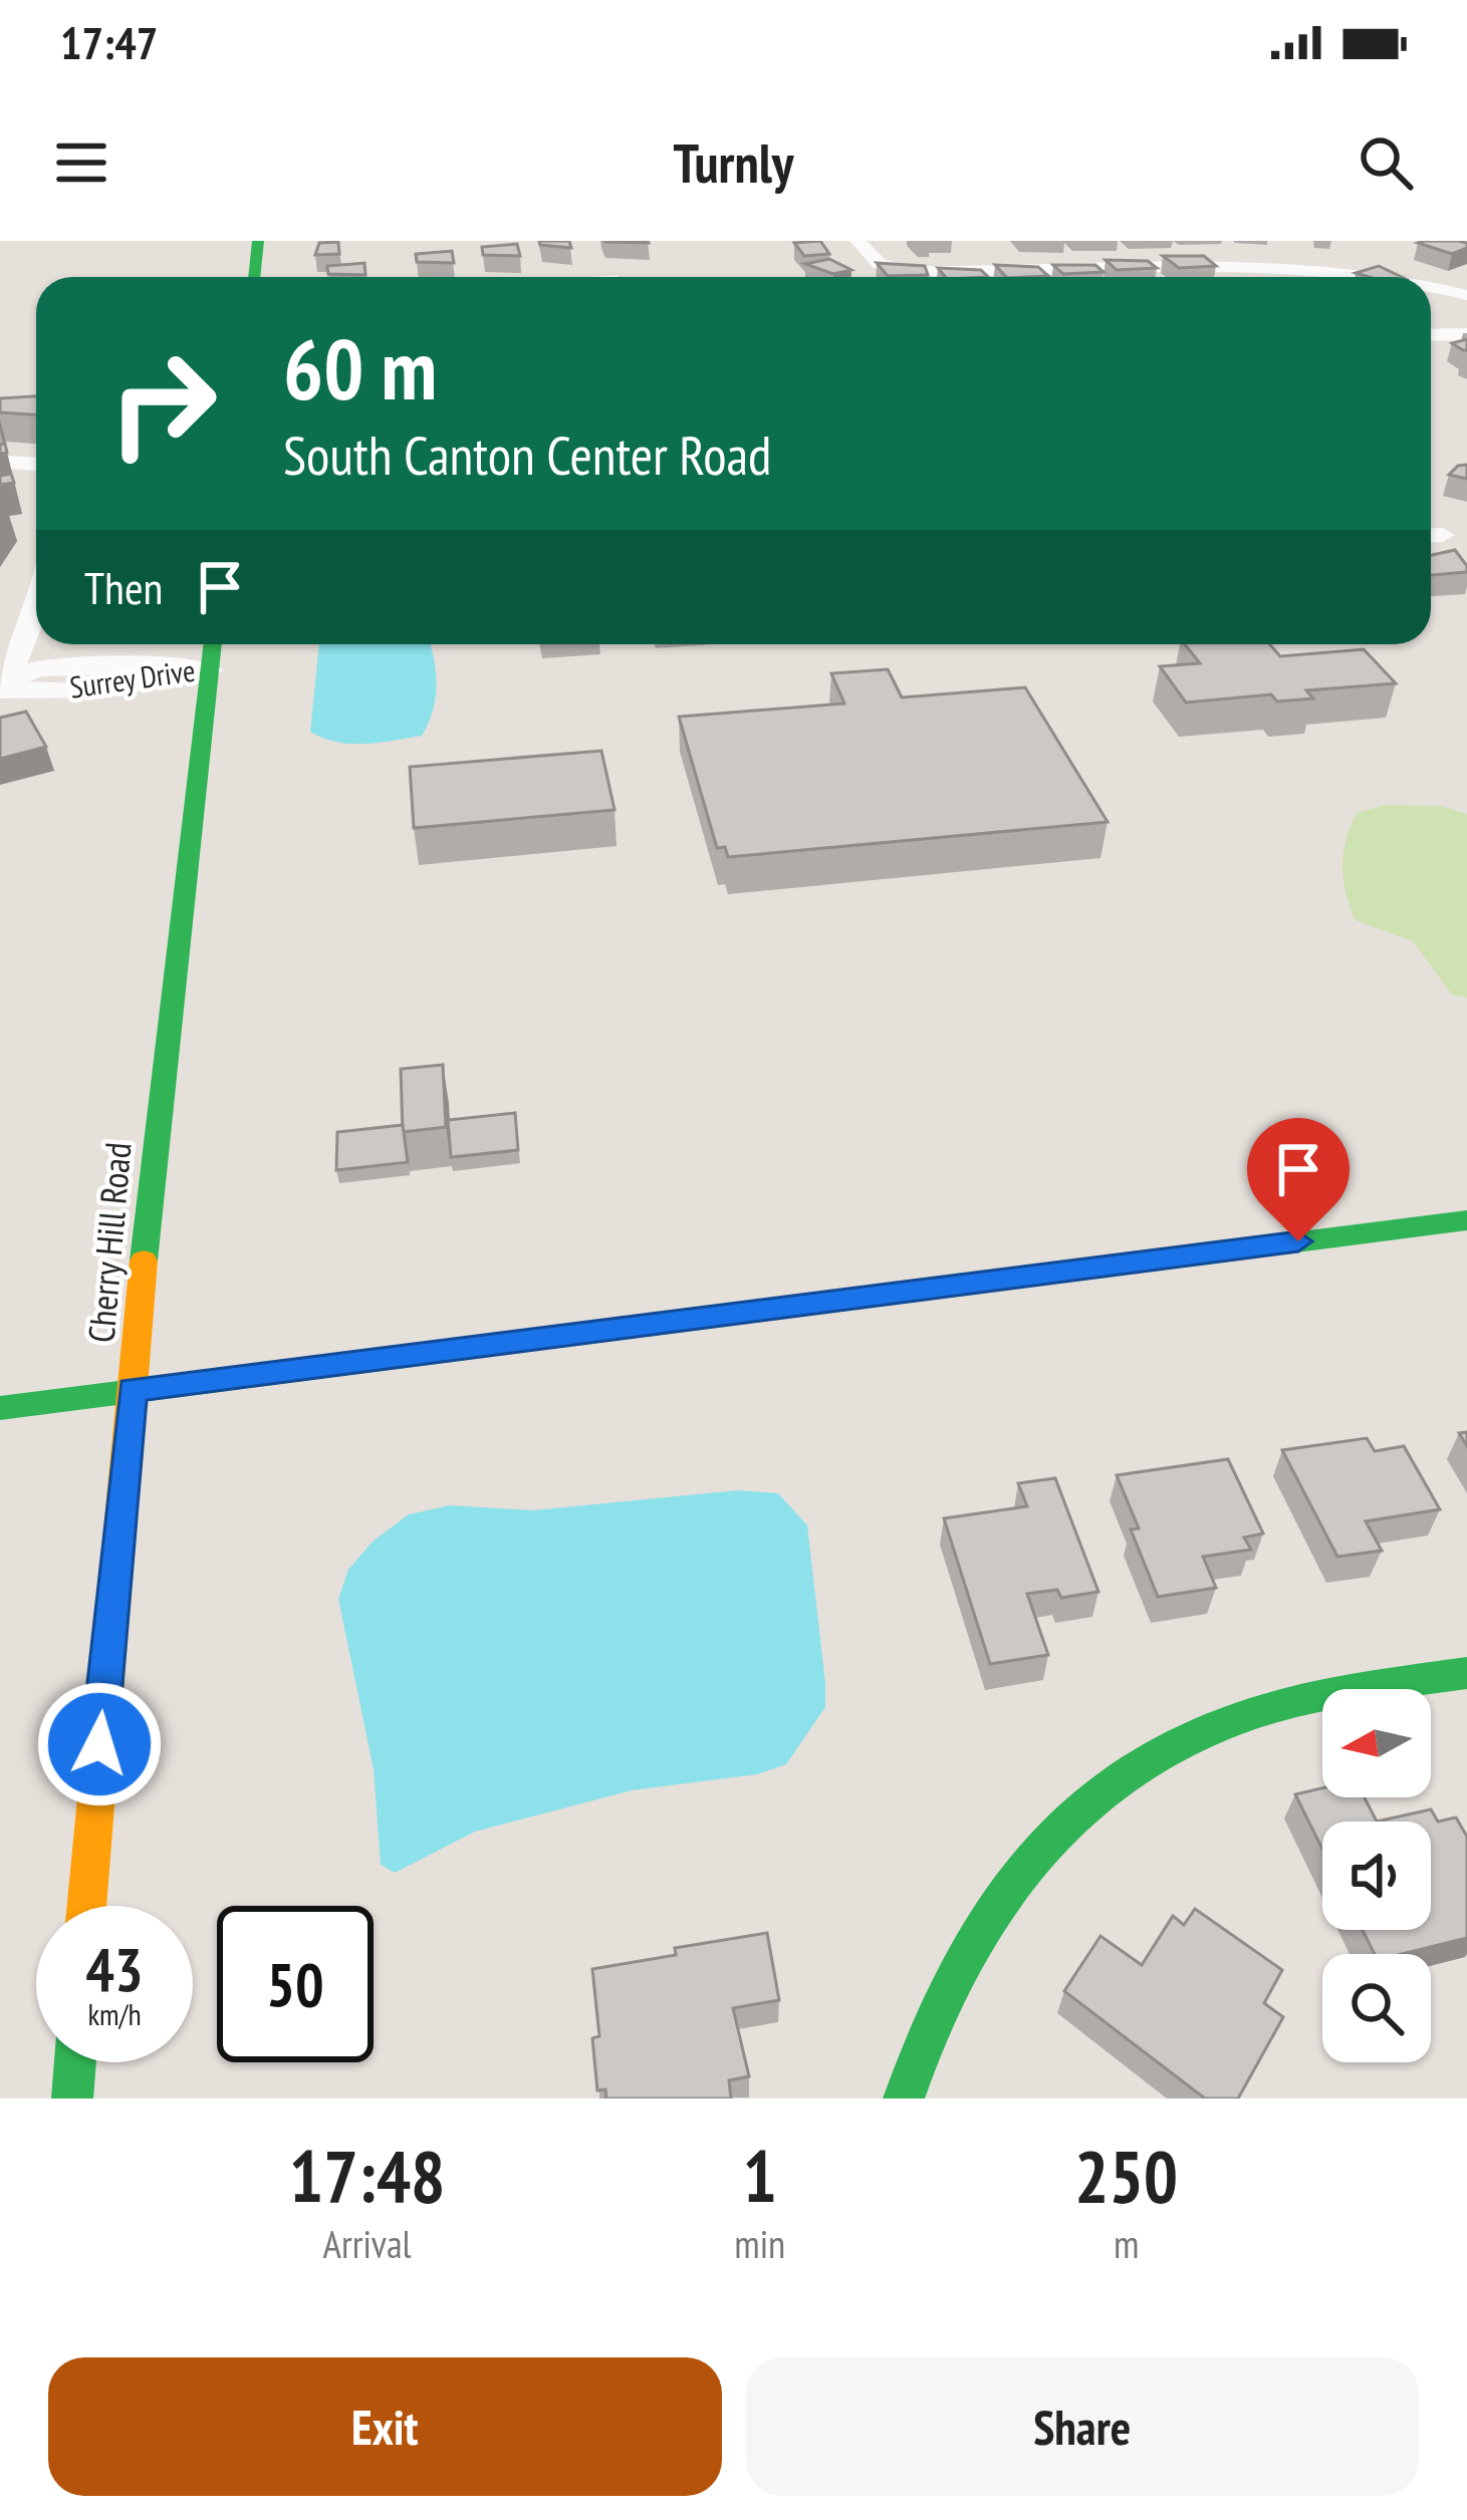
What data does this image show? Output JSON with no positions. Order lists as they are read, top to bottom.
{
  "streets": {
    "main road": ["Cherry Hill Road"],
    "street": ["Surrey Drive"]
  },
  "crossings": [
    ["Surrey Drive", "Cherry Hill Road"]
  ],
  "north": "left",
  "page": {
    "status": "17:47",
    "header": "Turnly",
    "turn": ["60 m", "South Canton Center Road"],
    "then": "Then",
    "speed": "43 km/h",
    "limit": "50",
    "eta": [
      "17:48",
      "Arrival",
      "1",
      "min",
      "250",
      "m"
    ],
    "buttons": ["Exit", "Share"]
  }
}
